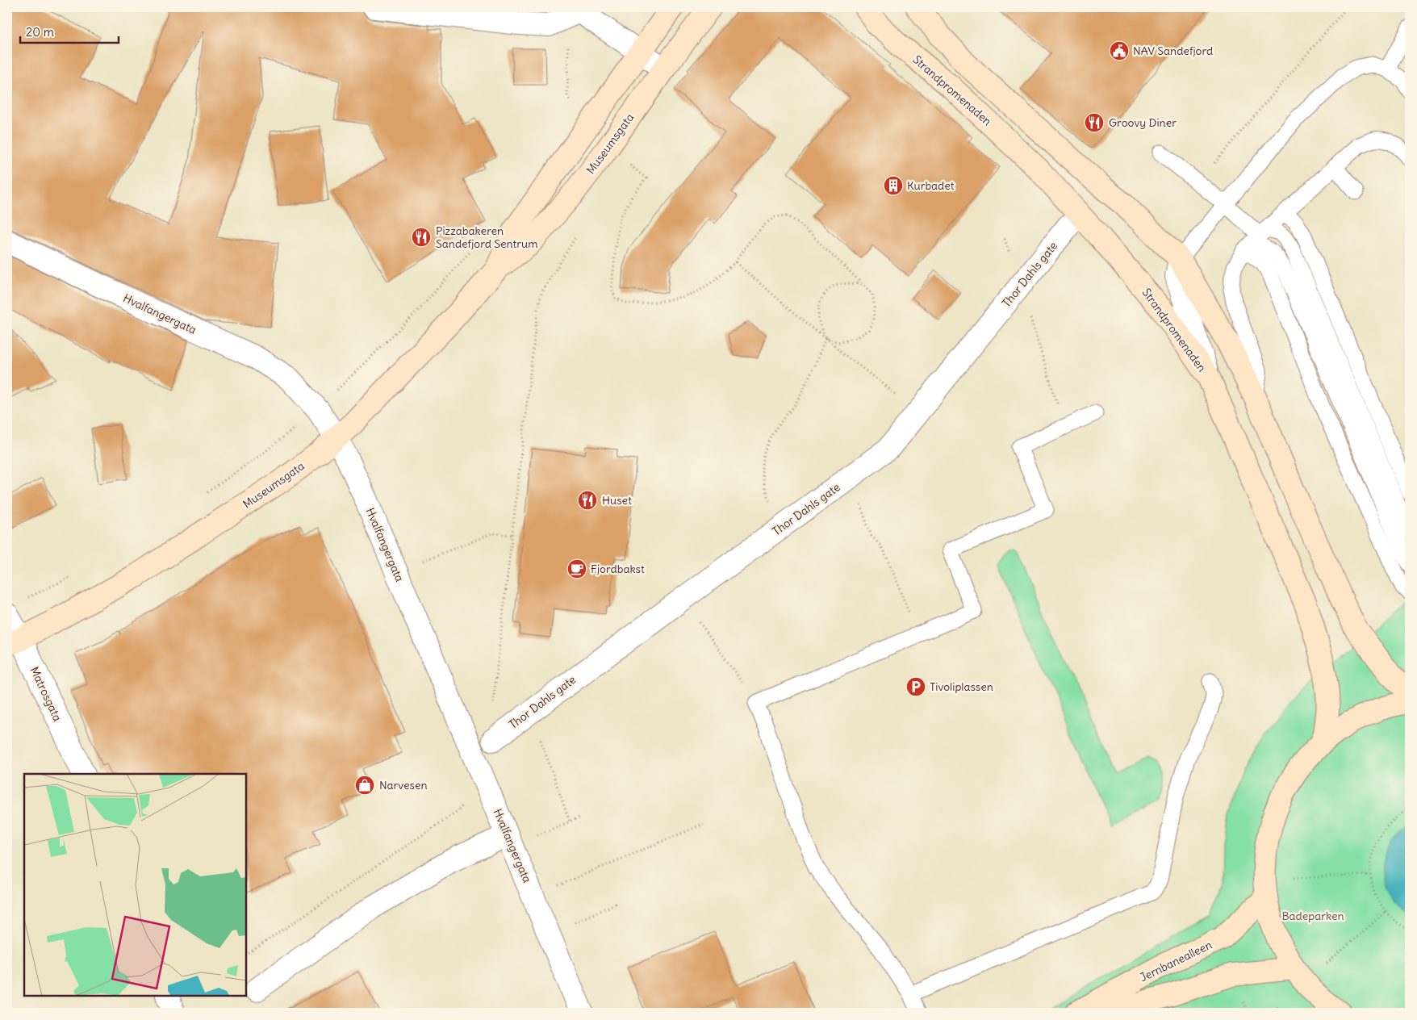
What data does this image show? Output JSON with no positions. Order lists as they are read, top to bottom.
{
  "streets": {
    "main road": ["Strandpromenaden", "Museumsgata", "Jernbanealleen"],
    "street": ["Thor Dahls gate", "Hvalfangergata", "Matrosgata"]
  },
  "crossings": [
    ["Museumsgata", "Hvalfangergata"],
    ["Museumsgata", "Matrosgata"]
  ],
  "parks": ["Badeparken"],
  "places": {
    "public building": ["NAV Sandefjord"],
    "restaurant": ["Groovy Diner", "Pizzabakeren Sandefjord Sentrum", "Huset"],
    "building": ["Kurbadet"],
    "cafe": ["Fjordbakst"],
    "parking": ["Tivoliplassen"],
    "shop": ["Narvesen"]
  },
  "scale_bar": "20 m"
}
